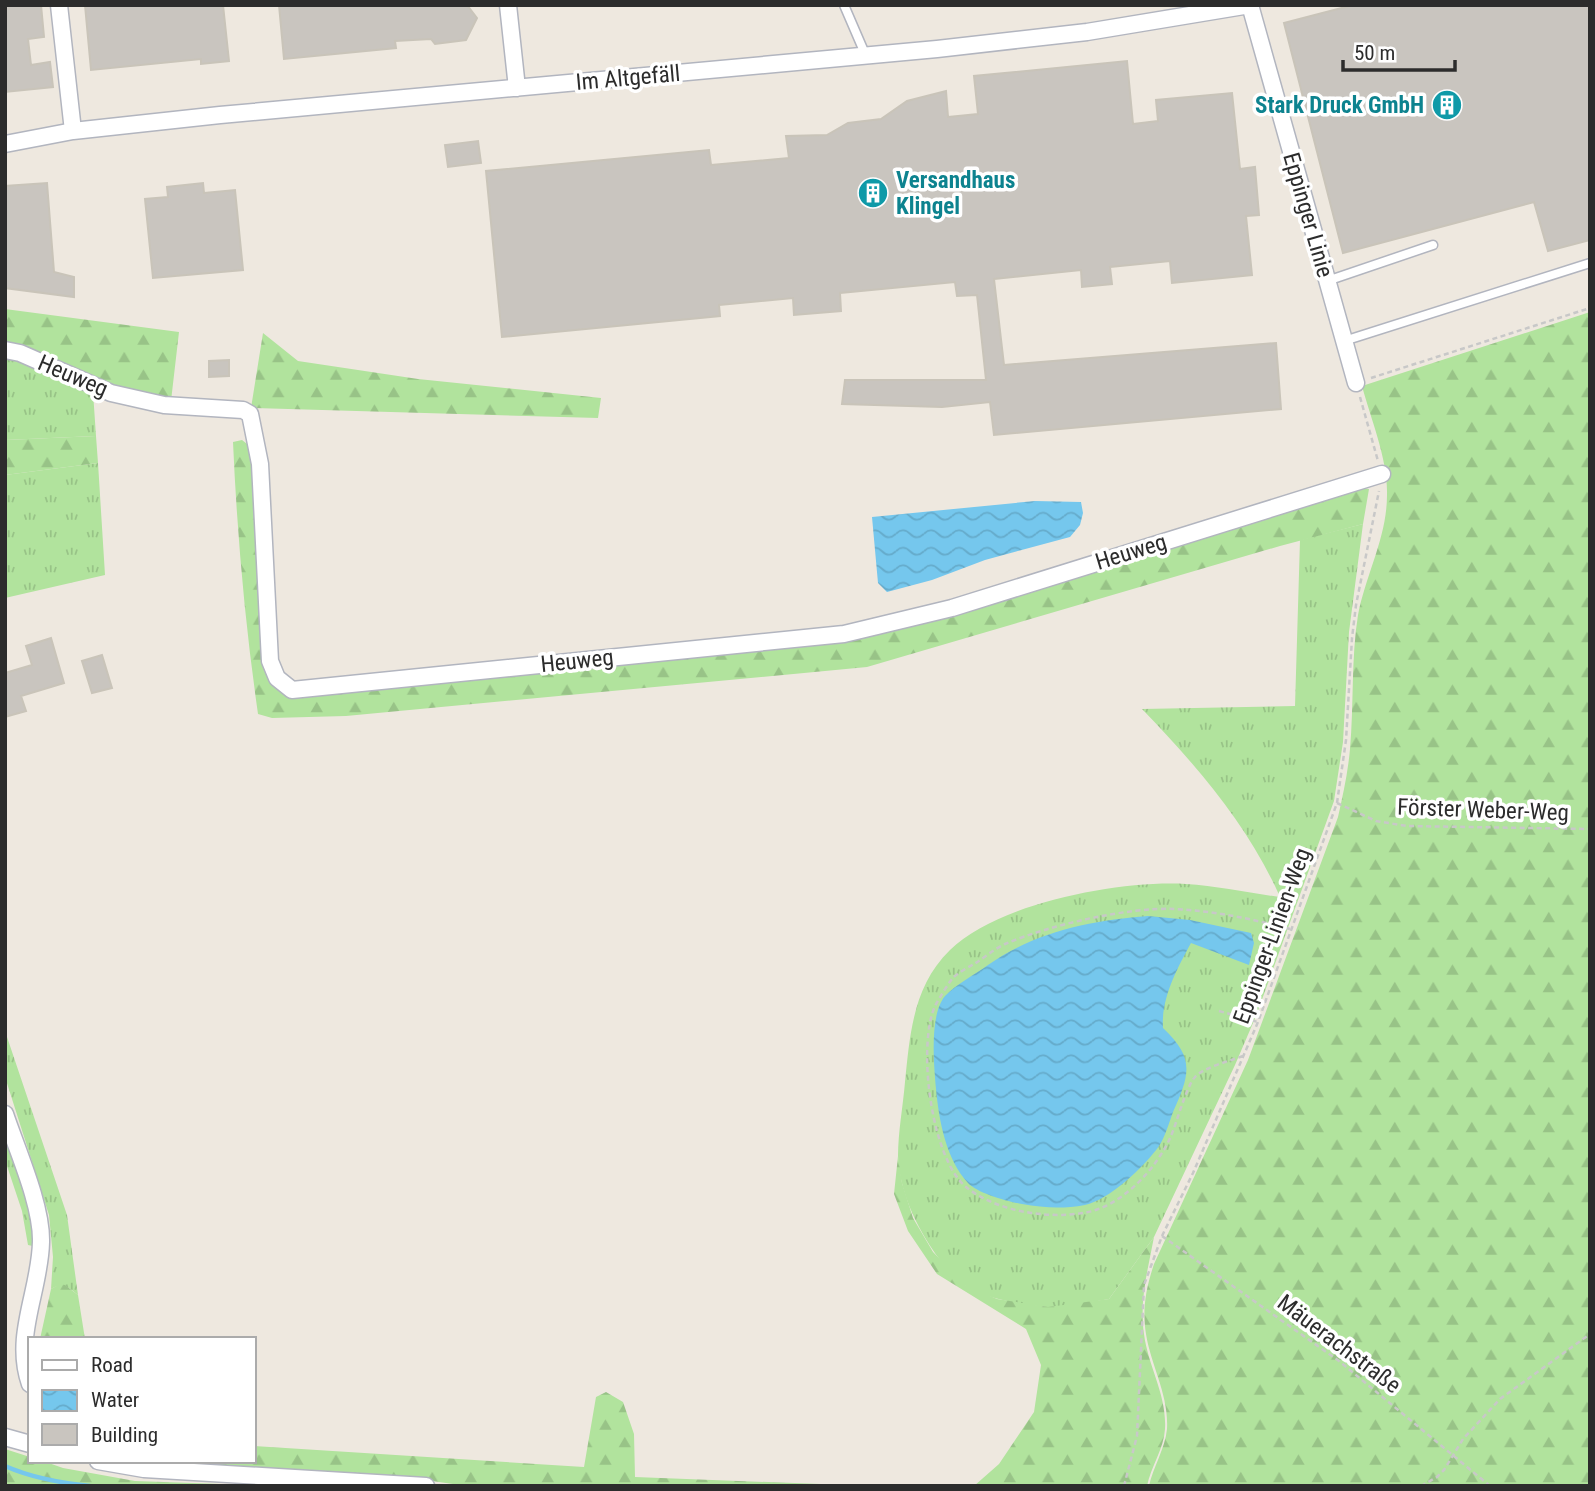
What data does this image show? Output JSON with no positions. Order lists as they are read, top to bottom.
{
  "streets": {
    "street": ["Im Altgefäll", "Eppinger Linie", "Heuweg"],
    "path": ["Förster Weber-Weg", "Eppinger-Linien-Weg", "Mäuerachstraße"]
  },
  "crossings": [
    ["Im Altgefäll", "Eppinger Linie"],
    ["Eppinger Linie", "Eppinger-Linien-Weg"],
    ["Heuweg", "Eppinger-Linien-Weg"],
    ["Förster Weber-Weg", "Eppinger-Linien-Weg"],
    ["Eppinger-Linien-Weg", "Mäuerachstraße"]
  ],
  "places": {
    "building": ["Stark Druck GmbH", "Versandhaus Klingel"]
  },
  "legend": ["Road", "Water", "Building"],
  "scale_bar": "50 m"
}
